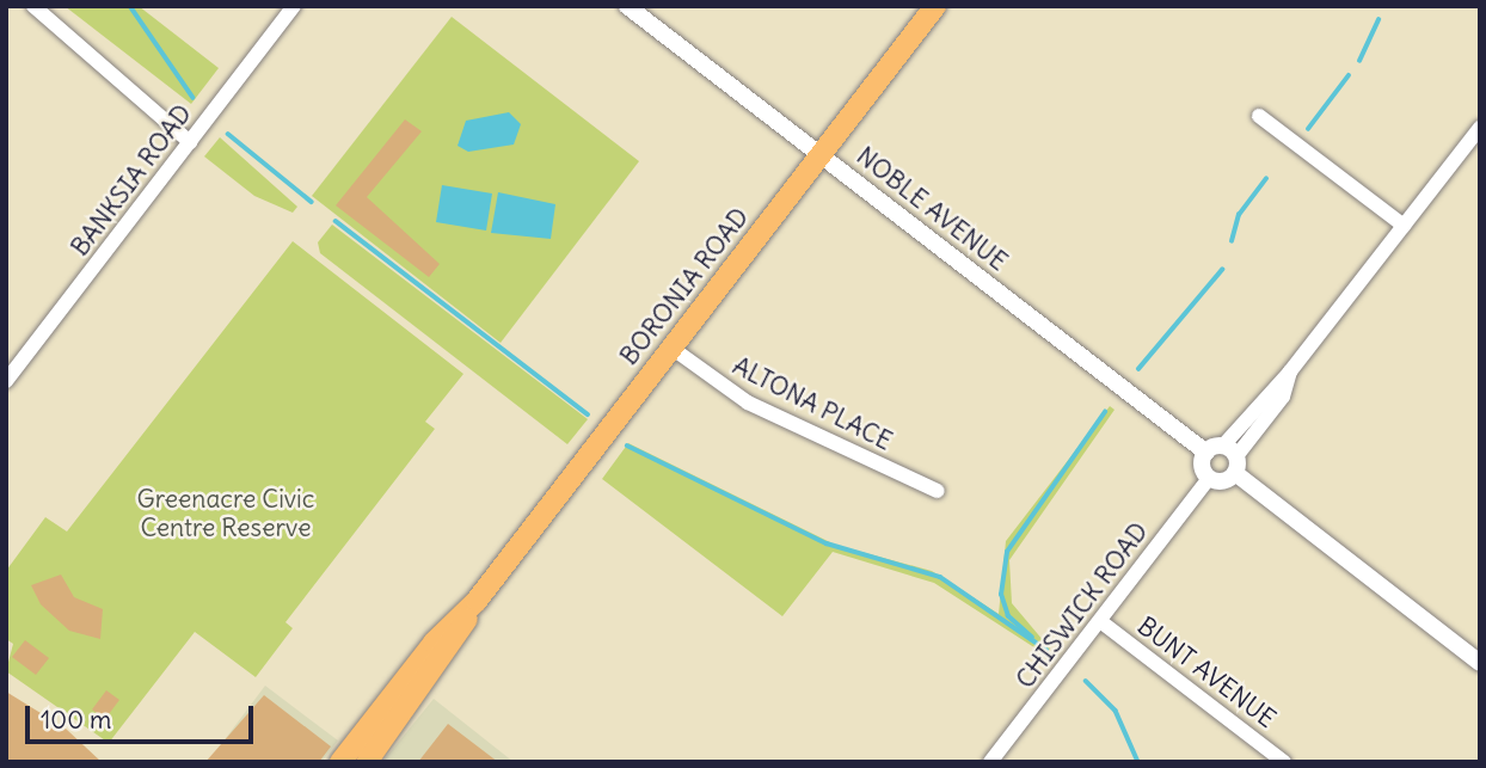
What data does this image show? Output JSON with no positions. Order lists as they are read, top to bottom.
{
  "streets": {
    "main road": ["BORONIA ROAD"],
    "street": [
      "BANKSIA ROAD",
      "NOBLE AVENUE",
      "ALTONA PLACE",
      "CHISWICK ROAD",
      "BUNT AVENUE"
    ]
  },
  "crossings": [
    ["NOBLE AVENUE", "BORONIA ROAD"],
    ["BORONIA ROAD", "ALTONA PLACE"],
    ["CHISWICK ROAD", "BUNT AVENUE"]
  ],
  "parks": ["Greenacre Civic Centre Reserve"],
  "scale_bar": "100 m"
}
